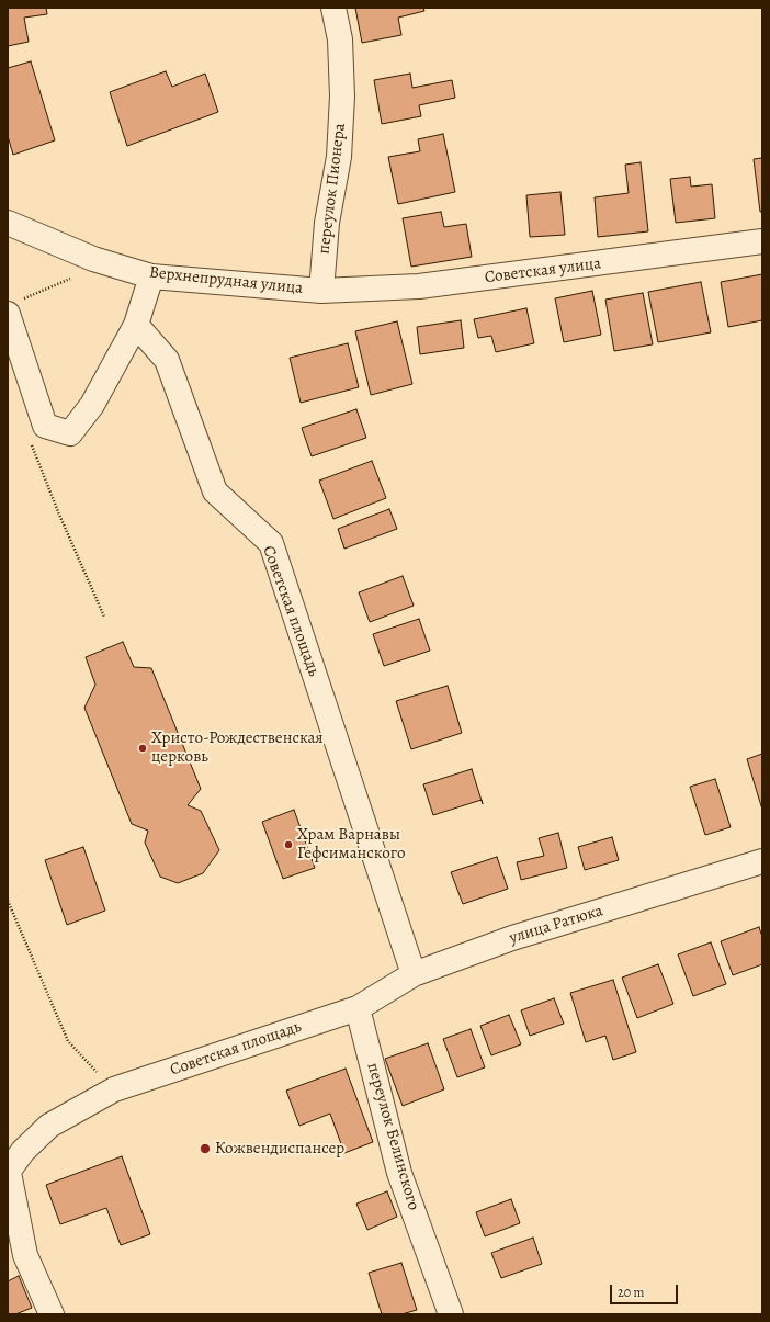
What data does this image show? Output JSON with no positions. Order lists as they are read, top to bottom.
{
  "streets": {
    "street": [
      "переулок Пионера",
      "Советская улица",
      "Верхнепрудная улица",
      "Советская площадь",
      "улица Ратюка",
      "переулок Белинского"
    ]
  },
  "crossings": [
    ["переулок Пионера", "Советская улица"],
    ["переулок Пионера", "Верхнепрудная улица"],
    ["Советская улица", "Верхнепрудная улица"],
    ["Советская площадь", "улица Ратюка"],
    ["Советская площадь", "переулок Белинского"],
    ["улица Ратюка", "переулок Белинского"]
  ],
  "places": ["Христо-Рождественская церковь", "Храм Варнавы Гефсиманского", "Кожвендиспансер"],
  "scale_bar": "20 m"
}
